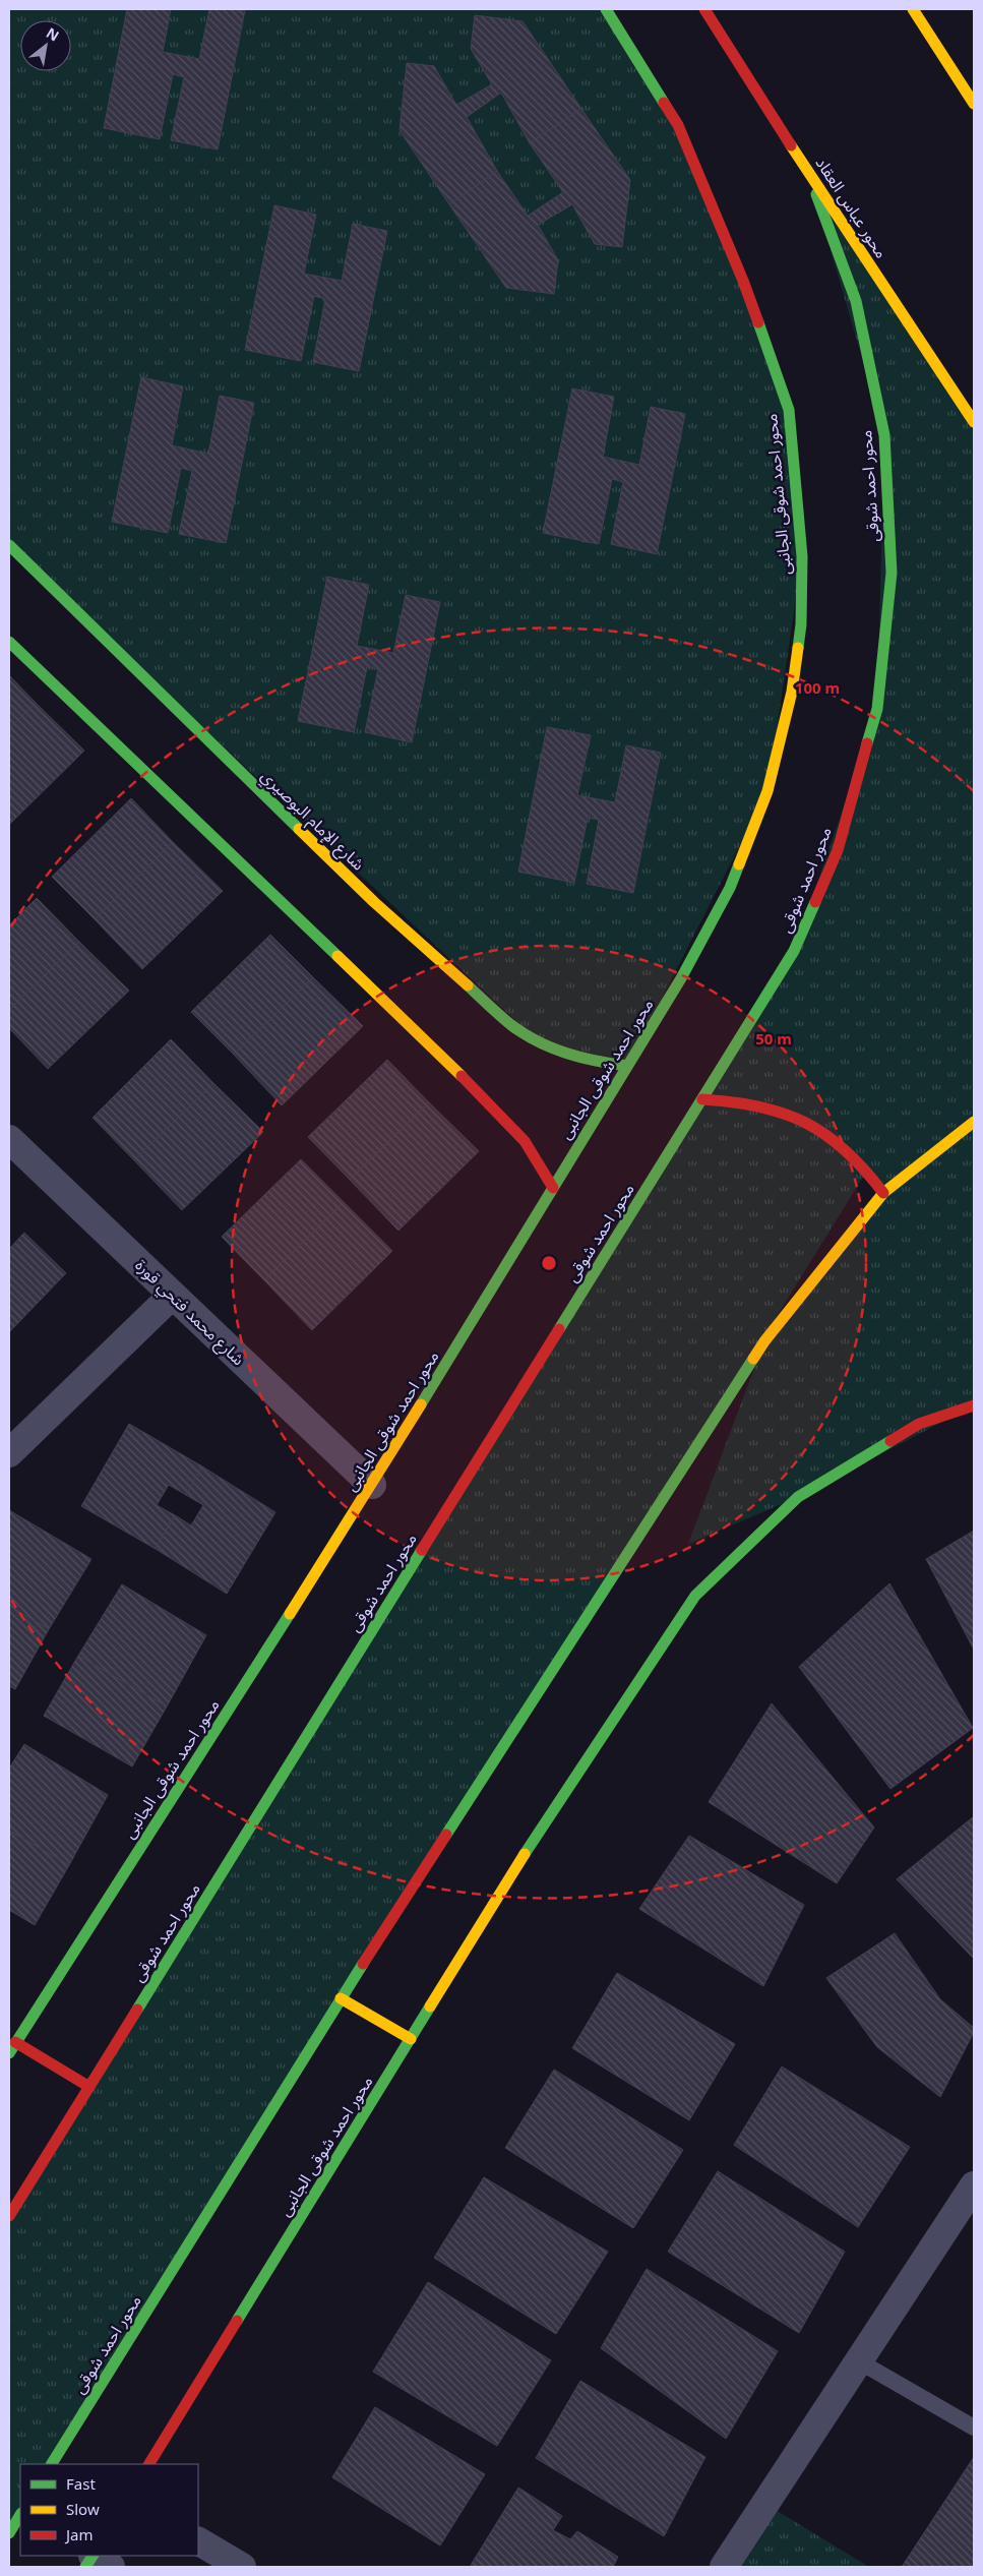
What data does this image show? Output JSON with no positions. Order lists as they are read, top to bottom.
{
  "streets": {
    "street": [
      "محور عباس العقاد",
      "محور احمد شوقى",
      "محور احمد شوقى الجانبى",
      "شارع الإمام البوصيري",
      "شارع محمد فتحي قورة"
    ]
  },
  "crossings": [
    ["محور عباس العقاد", "محور احمد شوقى"],
    ["محور احمد شوقى الجانبى", "شارع الإمام البوصيري"],
    ["محور احمد شوقى الجانبى", "شارع محمد فتحي قورة"]
  ],
  "legend": ["Fast", "Slow", "Jam"],
  "north": "top right",
  "rings": ["100 m", "50 m"]
}
